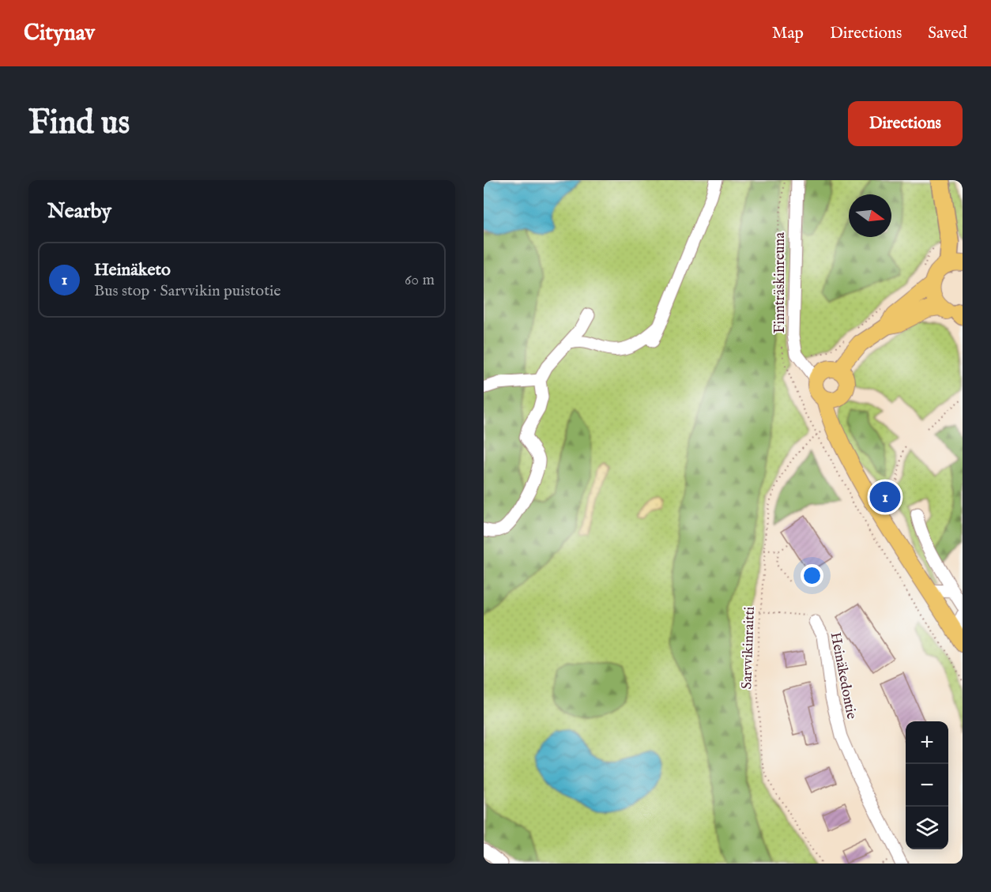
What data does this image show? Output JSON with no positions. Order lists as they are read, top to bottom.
{
  "streets": {
    "street": ["Finnträskinreuna", "Heinäkedontie"],
    "path": ["Sarvvikinraitti"]
  },
  "north": "right",
  "page": {
    "header": "Citynav",
    "nav": ["Map", "Directions", "Saved"],
    "buttons": "Directions",
    "title": "Find us",
    "heading": "Nearby",
    "list": [
      {
        "mark": "1",
        "name": "Heinäketo",
        "note": "Bus stop · Sarvvikin puistotie",
        "value": "60 m"
      }
    ],
    "pins": "1",
    "map_buttons": ["+", "−"]
  }
}
